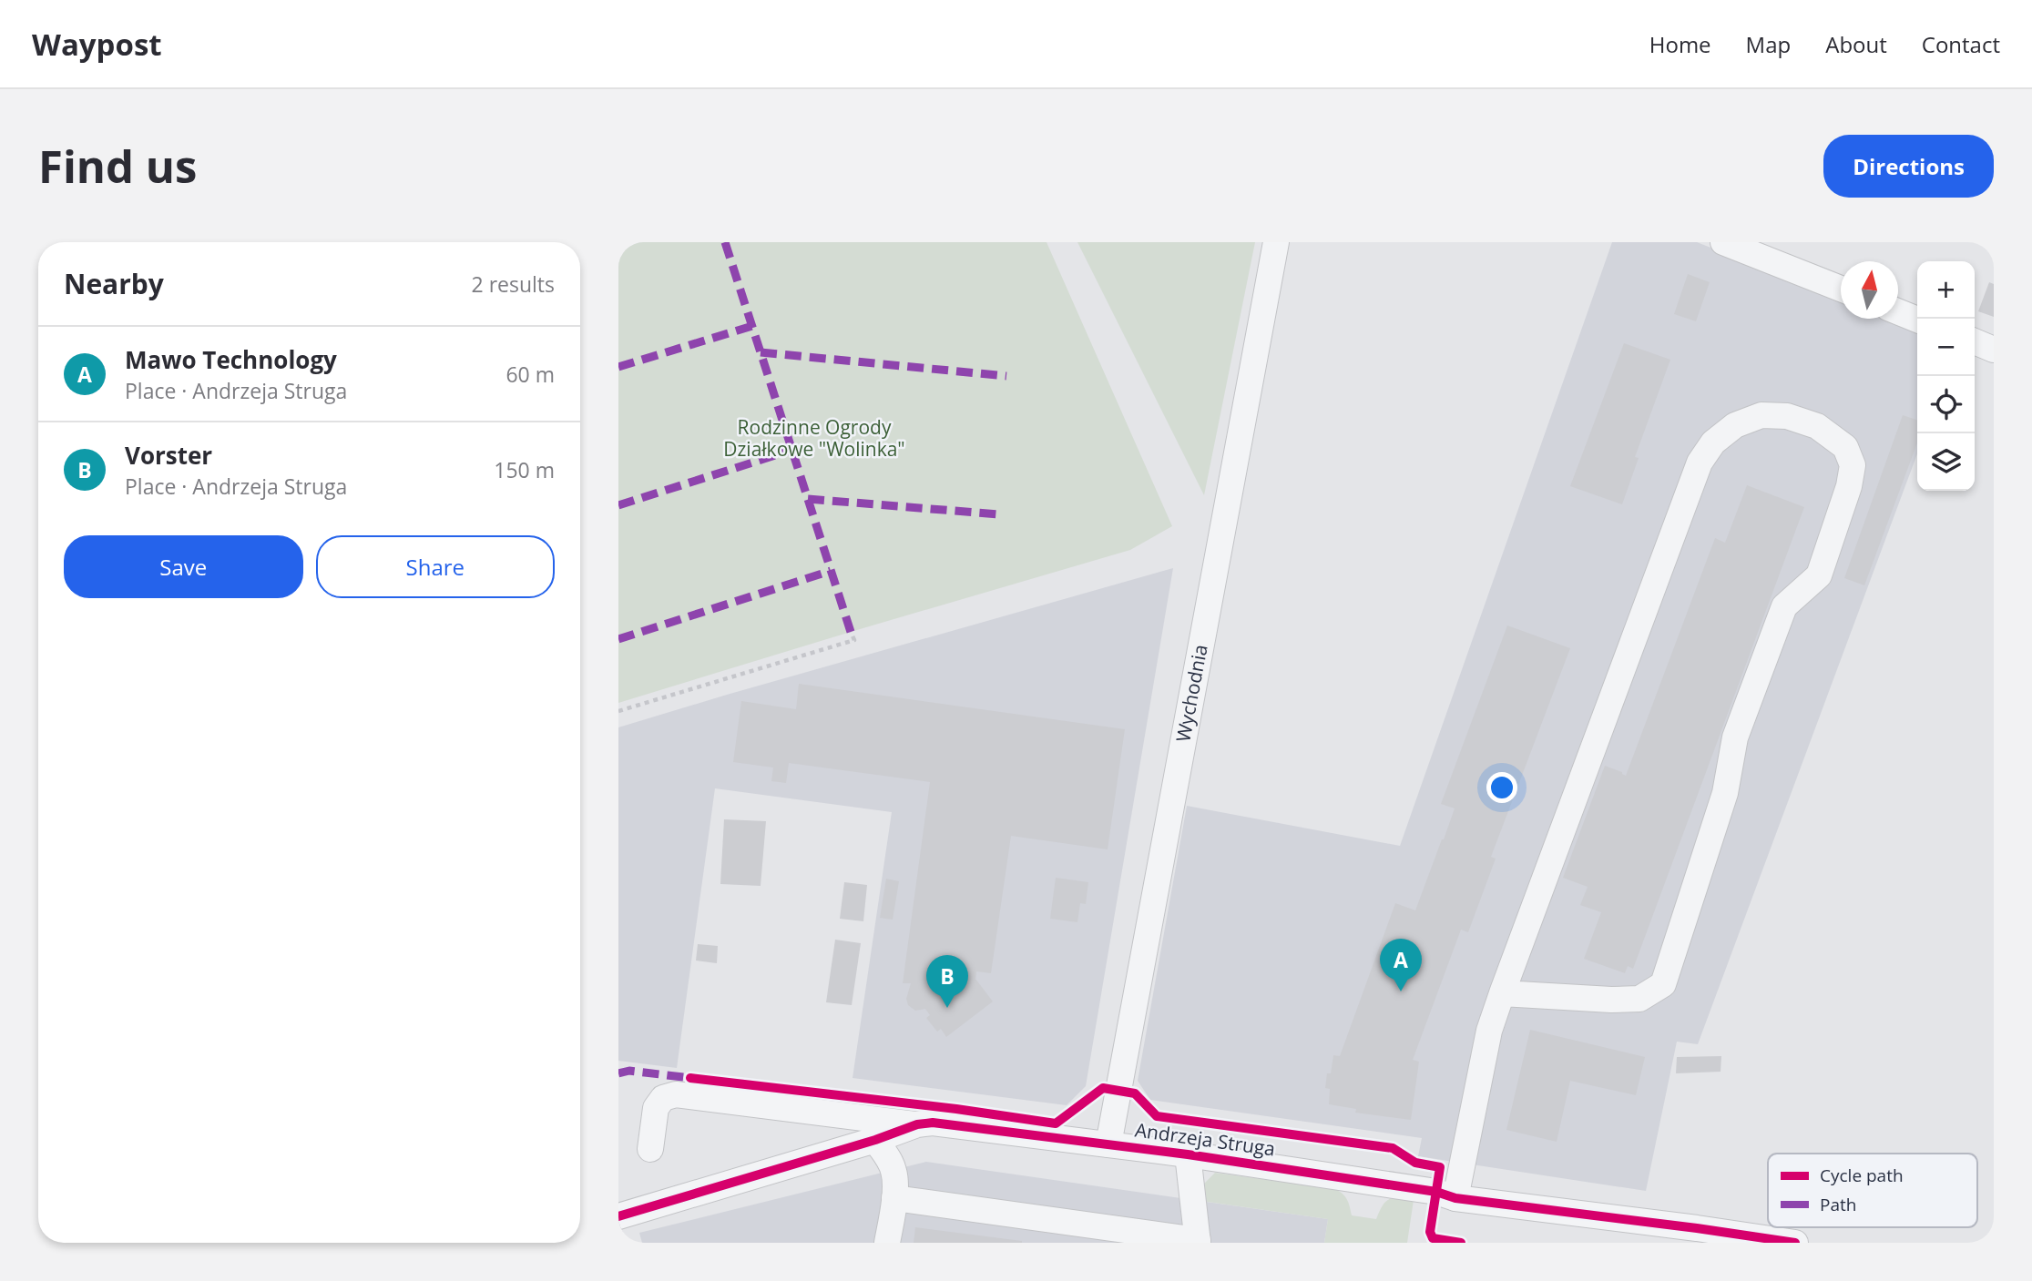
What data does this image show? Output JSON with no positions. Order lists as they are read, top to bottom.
{
  "streets": {
    "street": ["Wychodnia", "Andrzeja Struga"]
  },
  "crossings": [
    ["Wychodnia", "Andrzeja Struga"]
  ],
  "parks": ["Rodzinne Ogrody Działkowe \"Wolinka\""],
  "legend": ["Cycle path", "Path"],
  "north": "top",
  "page": {
    "header": "Waypost",
    "nav": [
      "Home",
      "Map",
      "About",
      "Contact"
    ],
    "buttons": [
      "Directions",
      ["Save", "Share"]
    ],
    "title": "Find us",
    "heading": ["Nearby", "2 results"],
    "map_buttons": ["+", "−"],
    "list": [
      {
        "mark": "A",
        "name": "Mawo Technology",
        "note": "Place · Andrzeja Struga",
        "value": "60 m"
      },
      {
        "mark": "B",
        "name": "Vorster",
        "note": "Place · Andrzeja Struga",
        "value": "150 m"
      }
    ],
    "pins": ["A", "B"]
  }
}
